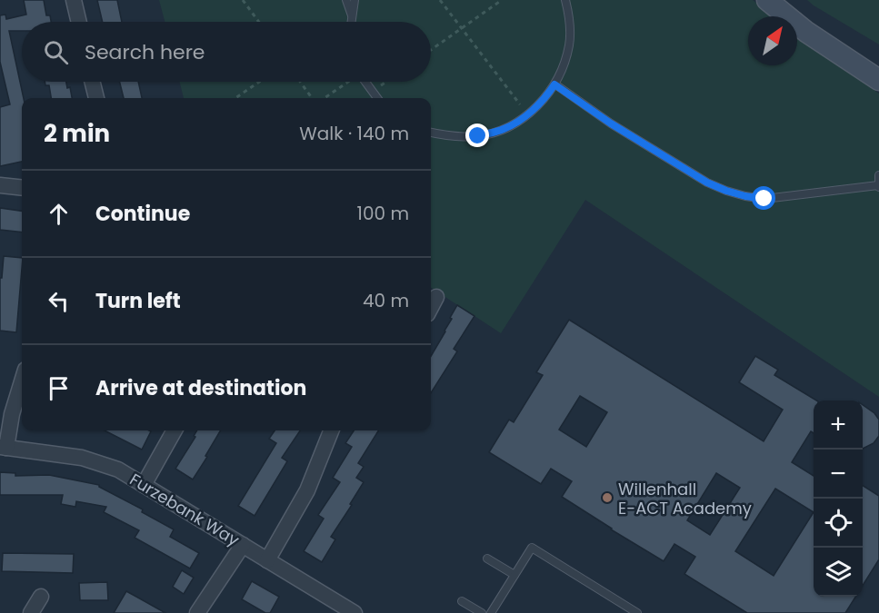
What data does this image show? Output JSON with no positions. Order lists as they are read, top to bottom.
{
  "streets": {
    "street": ["Furzebank Way"]
  },
  "places": ["Willenhall E-ACT Academy"],
  "north": "top right",
  "page": {
    "search": "Search here",
    "heading": ["2 min", "Walk · 140 m"],
    "list": [
      ["Continue", "100 m"],
      ["Turn left", "40 m"],
      "Arrive at destination"
    ],
    "map_buttons": ["+", "−"]
  }
}
